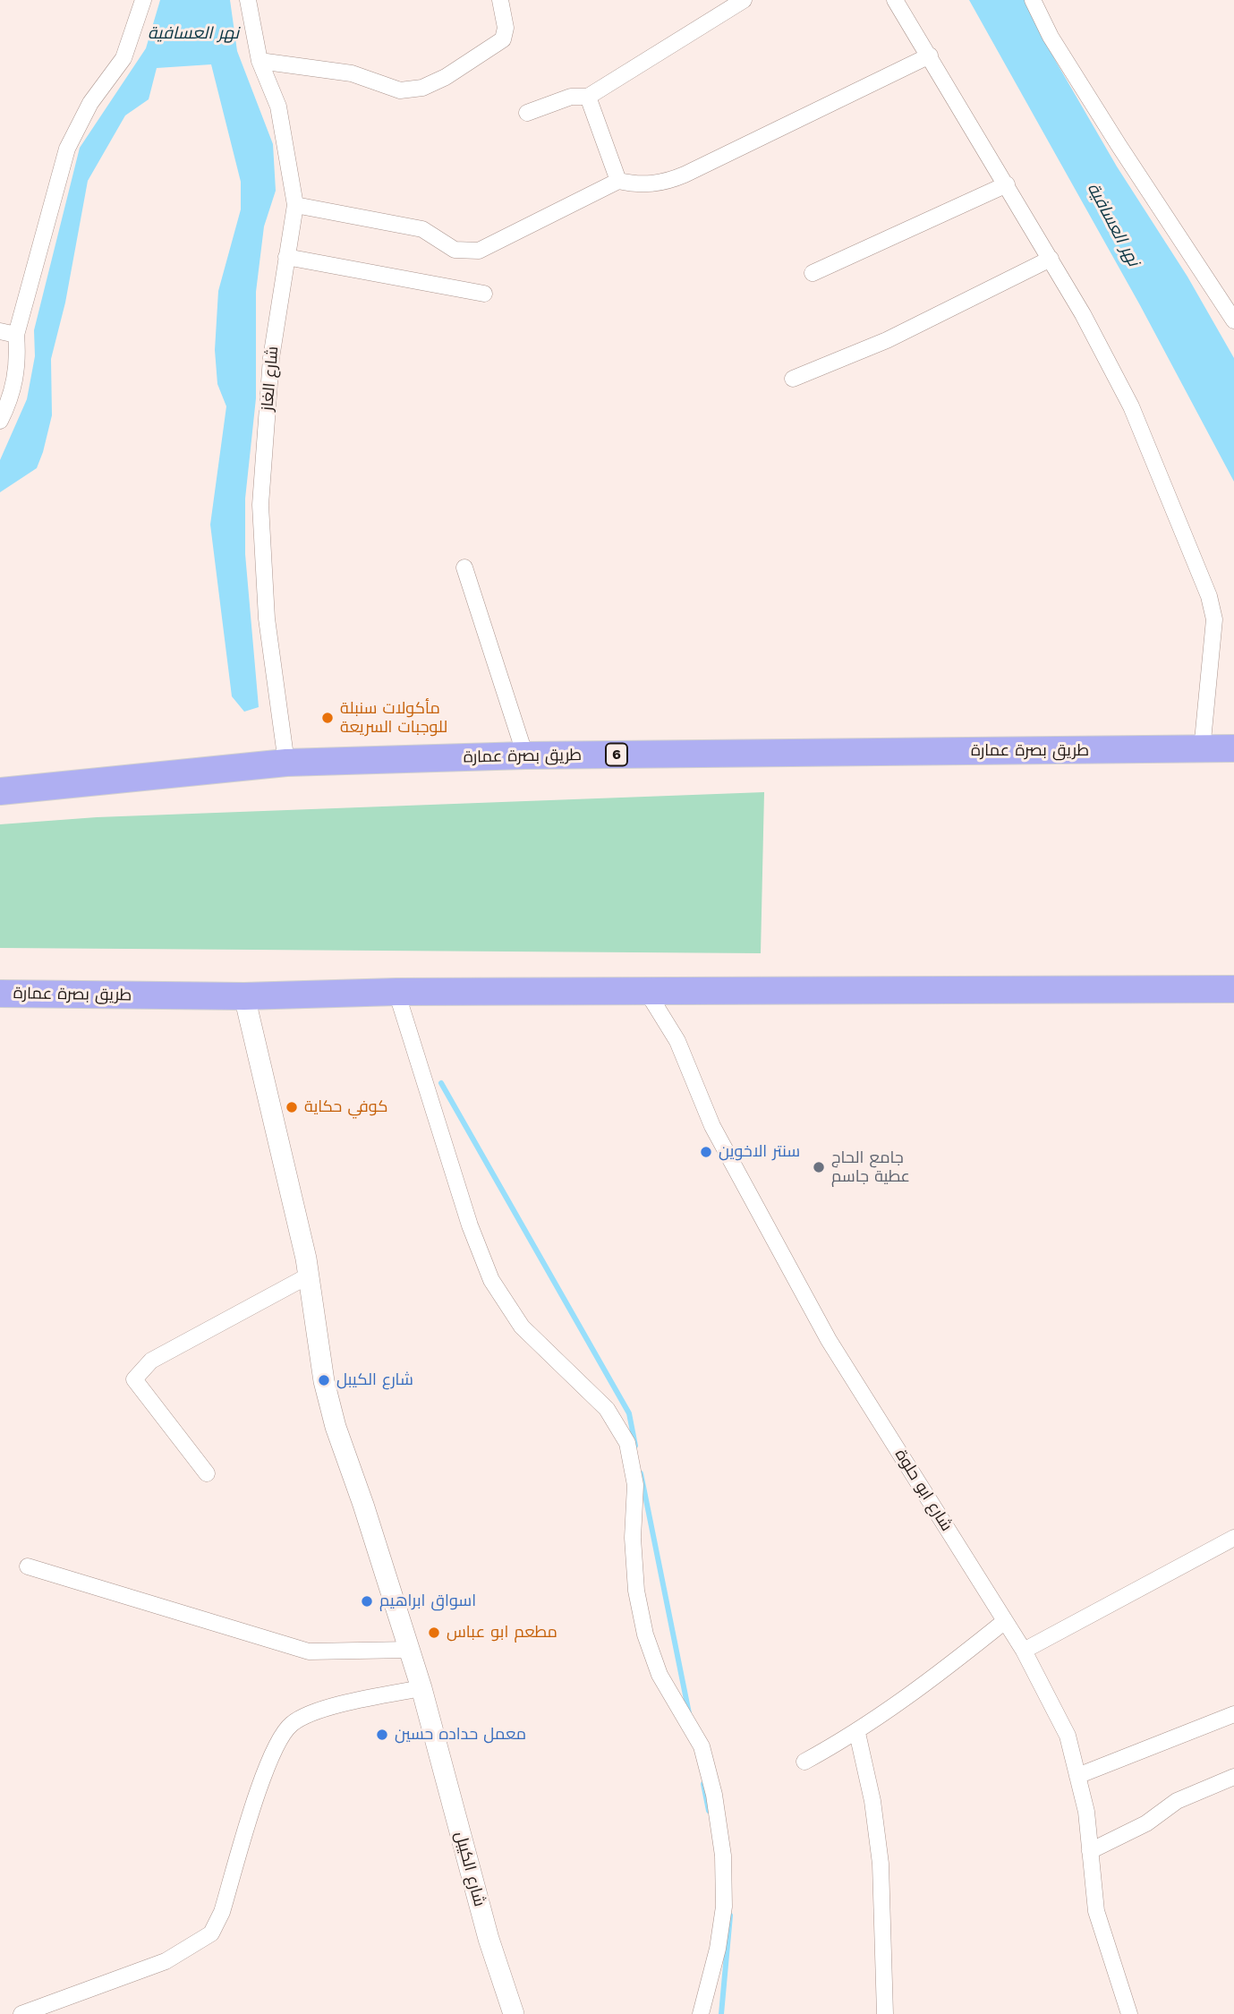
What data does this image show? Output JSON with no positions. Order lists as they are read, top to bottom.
{
  "streets": {
    "highway": ["طريق بصرة عمارة", "6"],
    "street": ["شارع الغاز", "شارع ابو حلوة", "شارع الكيبل"]
  },
  "crossings": [
    ["شارع الغاز", "طريق بصرة عمارة"],
    ["طريق بصرة عمارة", "شارع ابو حلوة"],
    ["طريق بصرة عمارة", "شارع الكيبل"]
  ],
  "water": ["نهر العسافية"],
  "places": [
    "مأكولات سنبلة للوجبات السريعة",
    "كوفي حكاية",
    "سنتر الاخوين",
    "جامع الحاج عطية جاسم",
    "شارع الكيبل",
    "اسواق ابراهيم",
    "مطعم ابو عباس",
    "معمل حداده حسين"
  ]
}
